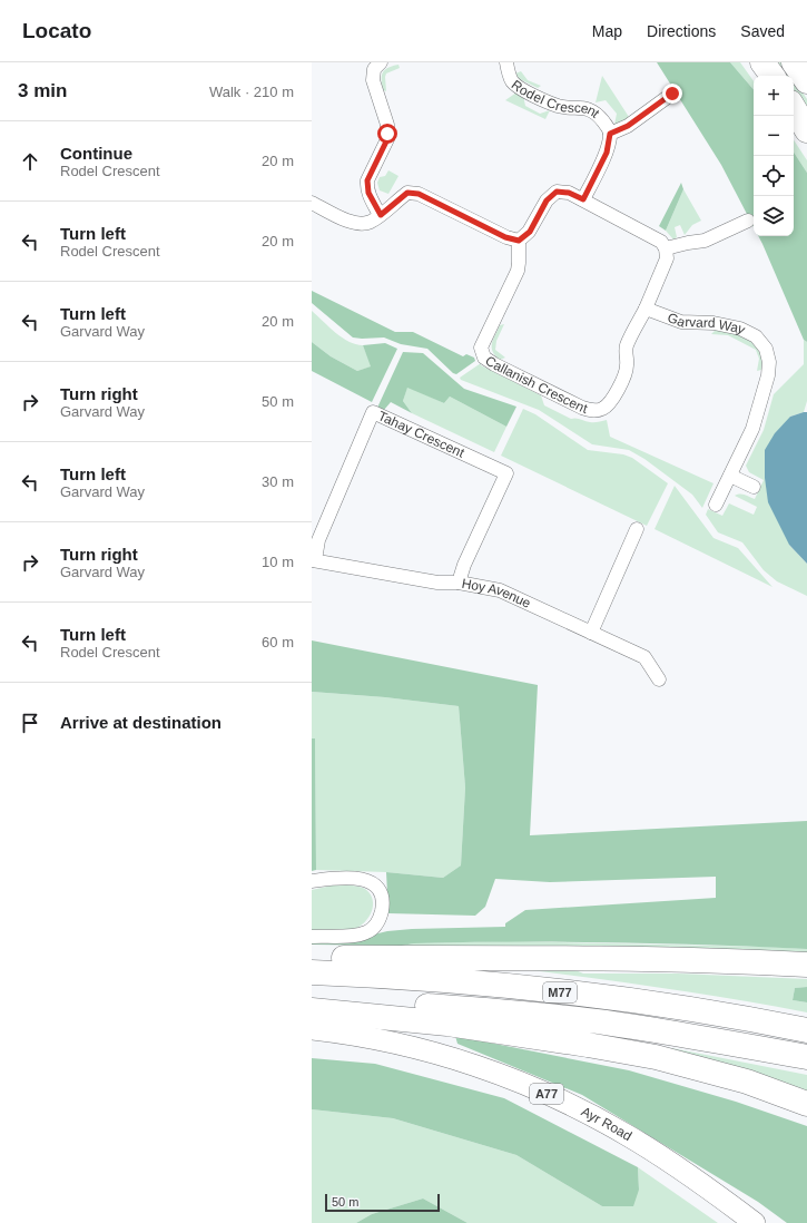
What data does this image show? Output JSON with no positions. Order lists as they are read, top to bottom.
{
  "streets": {
    "highway": ["M77"],
    "main road": ["A77", "Ayr Road"],
    "street": [
      "Rodel Crescent",
      "Garvard Way",
      "Callanish Crescent",
      "Tahay Crescent",
      "Hoy Avenue"
    ]
  },
  "crossings": [
    ["Garvard Way", "Callanish Crescent"],
    ["Tahay Crescent", "Hoy Avenue"]
  ],
  "scale_bar": "50 m",
  "page": {
    "header": "Locato",
    "nav": ["Map", "Directions", "Saved"],
    "heading": ["3 min", "Walk · 210 m"],
    "map_buttons": ["+", "−"],
    "list": [
      ["Continue", "Rodel Crescent", "20 m"],
      ["Turn left", "Rodel Crescent", "20 m"],
      ["Turn left", "Garvard Way", "20 m"],
      ["Turn right", "Garvard Way", "50 m"],
      ["Turn left", "Garvard Way", "30 m"],
      ["Turn right", "Garvard Way", "10 m"],
      ["Turn left", "Rodel Crescent", "60 m"],
      "Arrive at destination"
    ],
    "scale": "50 m"
  }
}
